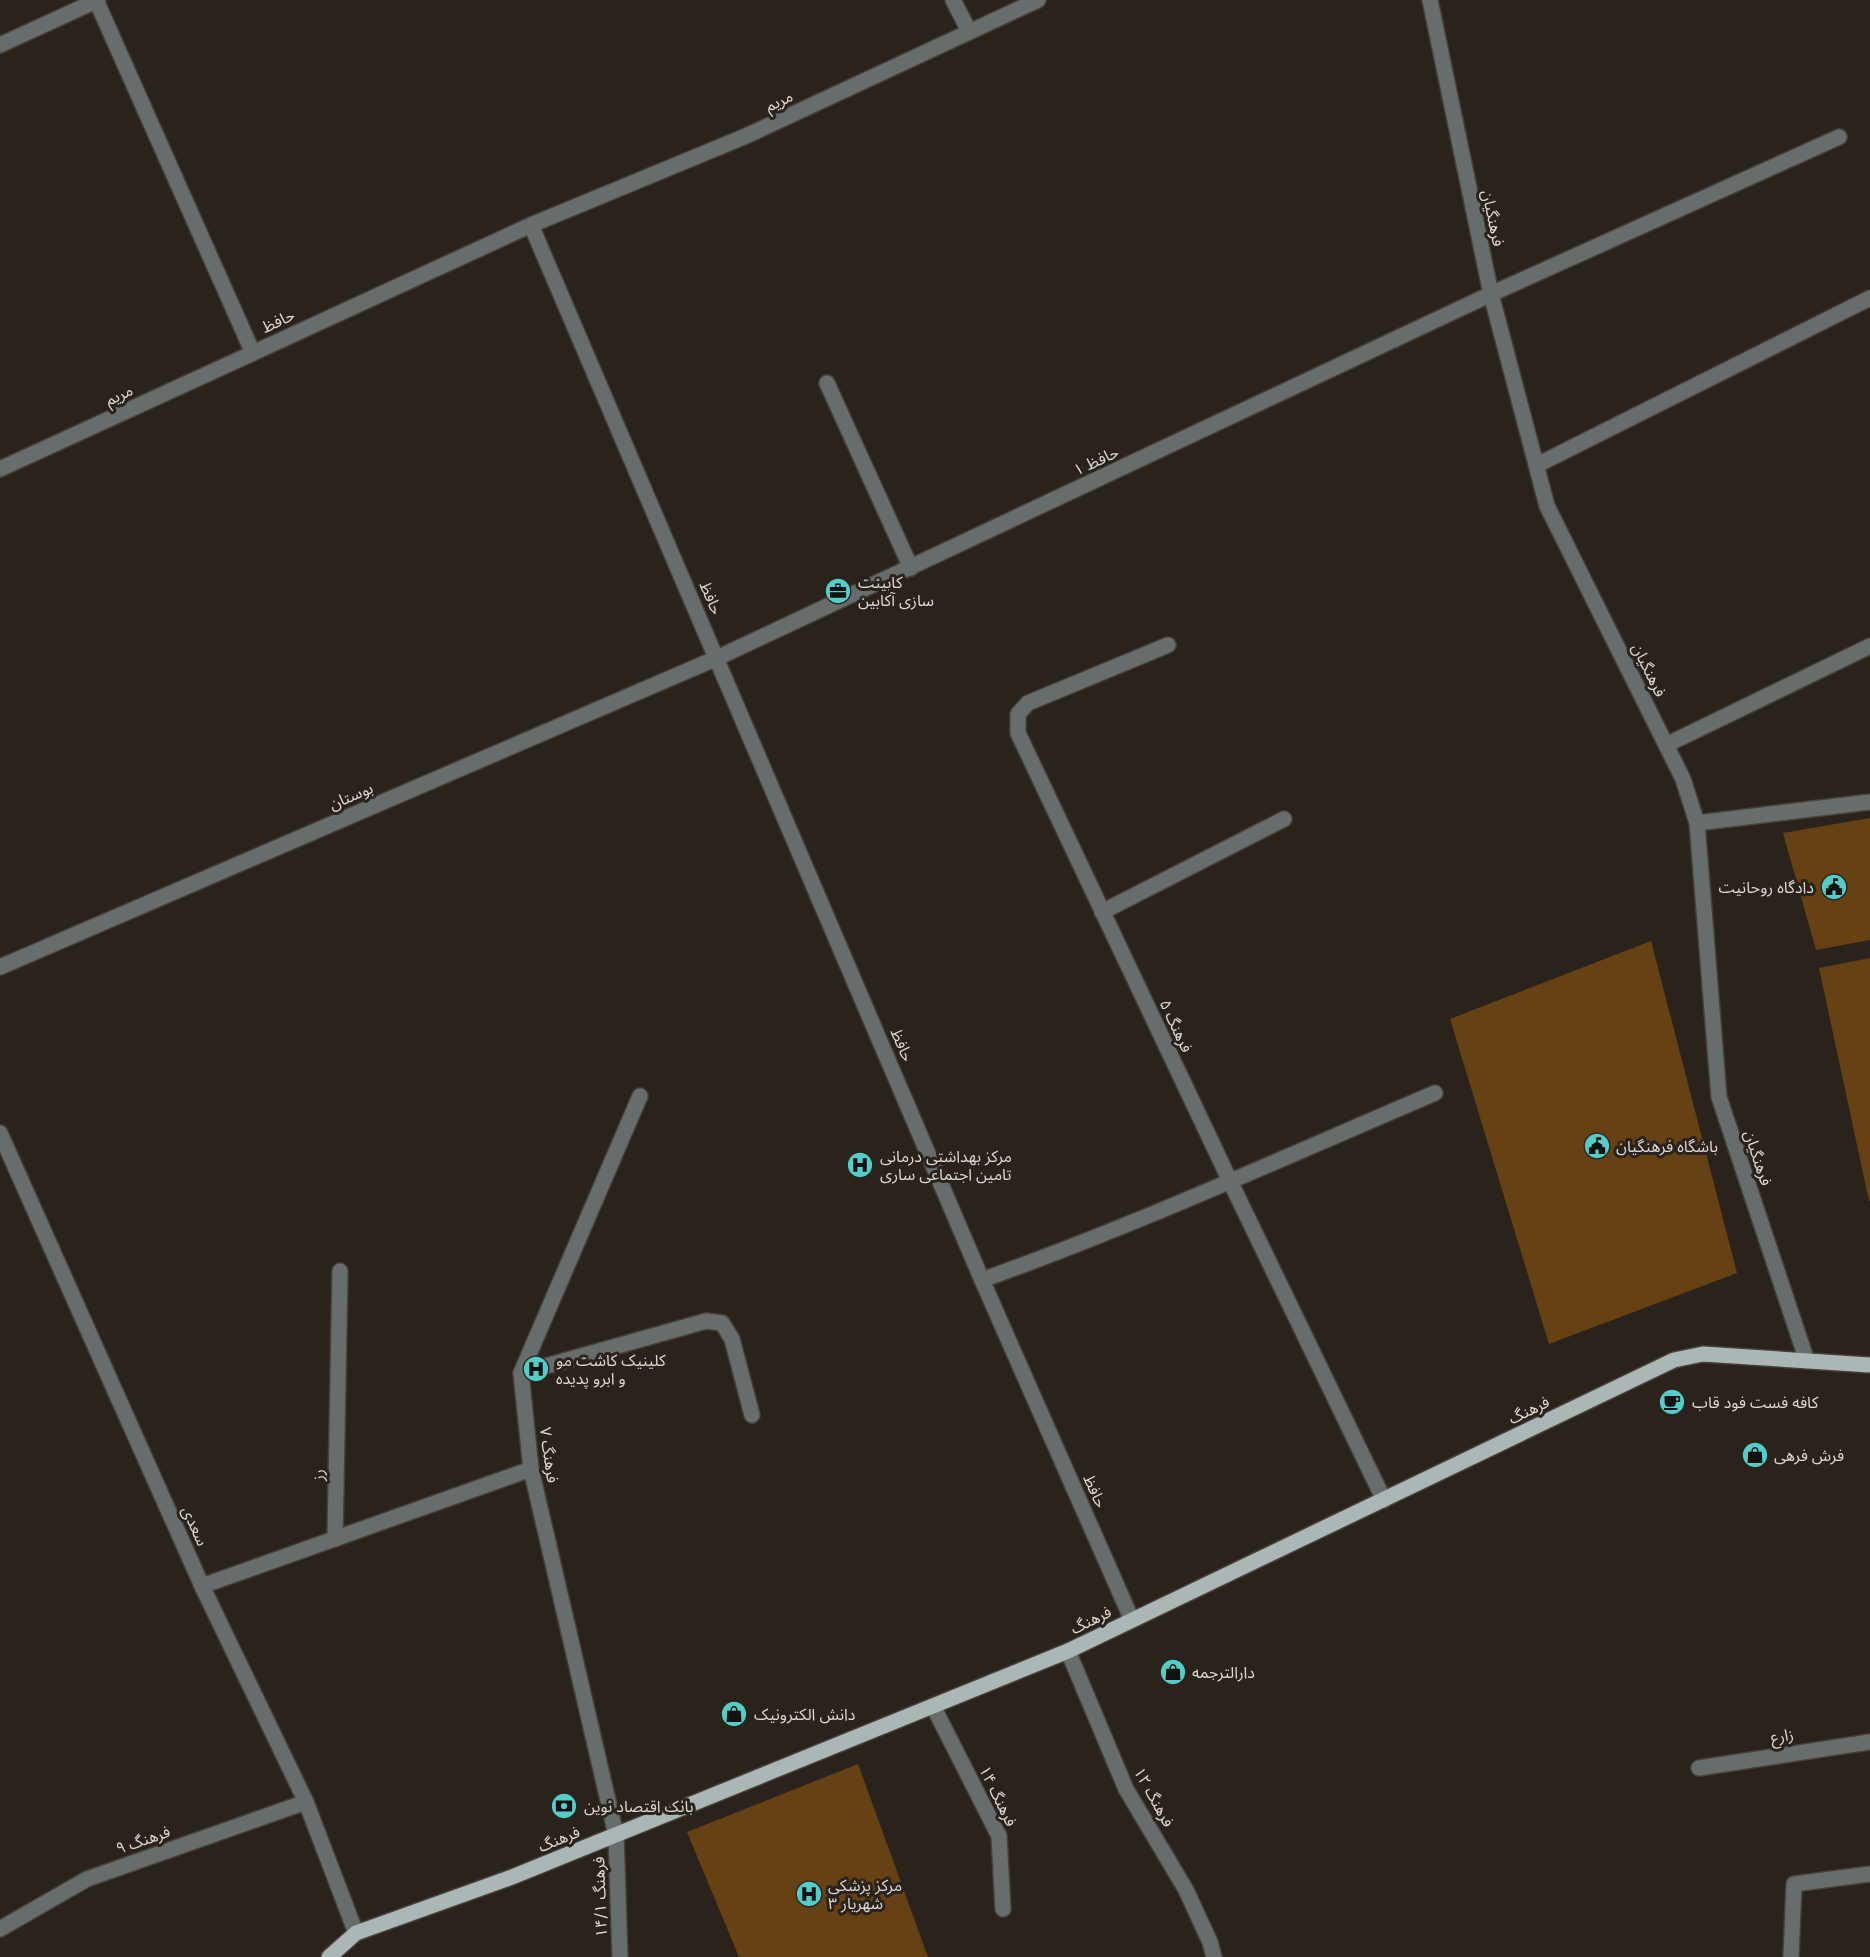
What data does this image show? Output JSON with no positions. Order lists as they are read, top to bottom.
{
  "streets": {
    "main road": ["فرهنگ"],
    "street": [
      "مریم",
      "فرهنگیان",
      "حافظ",
      "حافظ ۱",
      "بوستان",
      "فرهنگ ۵",
      "فرهنگ ۷",
      "رز",
      "سعدی",
      "زارع",
      "فرهنگ ۱۴",
      "فرهنگ ١٢",
      "فرهنگ ۹",
      "فرهنگ ۱۴/۱"
    ]
  },
  "crossings": [
    ["مریم", "حافظ"],
    ["فرهنگیان", "حافظ ۱"],
    ["فرهنگیان", "فرهنگ"],
    ["حافظ", "حافظ ۱"],
    ["حافظ", "بوستان"],
    ["حافظ", "فرهنگ"],
    ["حافظ ۱", "بوستان"],
    ["فرهنگ ۵", "فرهنگ"],
    ["فرهنگ", "فرهنگ ۷"],
    ["فرهنگ", "سعدی"],
    ["فرهنگ", "فرهنگ ۱۴"],
    ["فرهنگ", "فرهنگ ١٢"],
    ["فرهنگ", "فرهنگ ۱۴/۱"],
    ["فرهنگ ۷", "فرهنگ ۱۴/۱"],
    ["سعدی", "فرهنگ ۹"]
  ],
  "places": {
    "office": ["کابینت سازی آکابین"],
    "public building": ["دادگاه روحانیت", "باشگاه فرهنگیان"],
    "hospital": ["مرکز بهداشتی درمانی تامین اجتماعی ساری", "کلینیک کاشت مو و ابرو پدیده", "مرکز پزشکی شهریار ۳"],
    "cafe": ["کافه فست فود قاب"],
    "shop": ["فرش فرهی", "دارالترجمه", "دانش الکترونیک"],
    "bank": ["بانک اقتصاد نوین"]
  }
}
